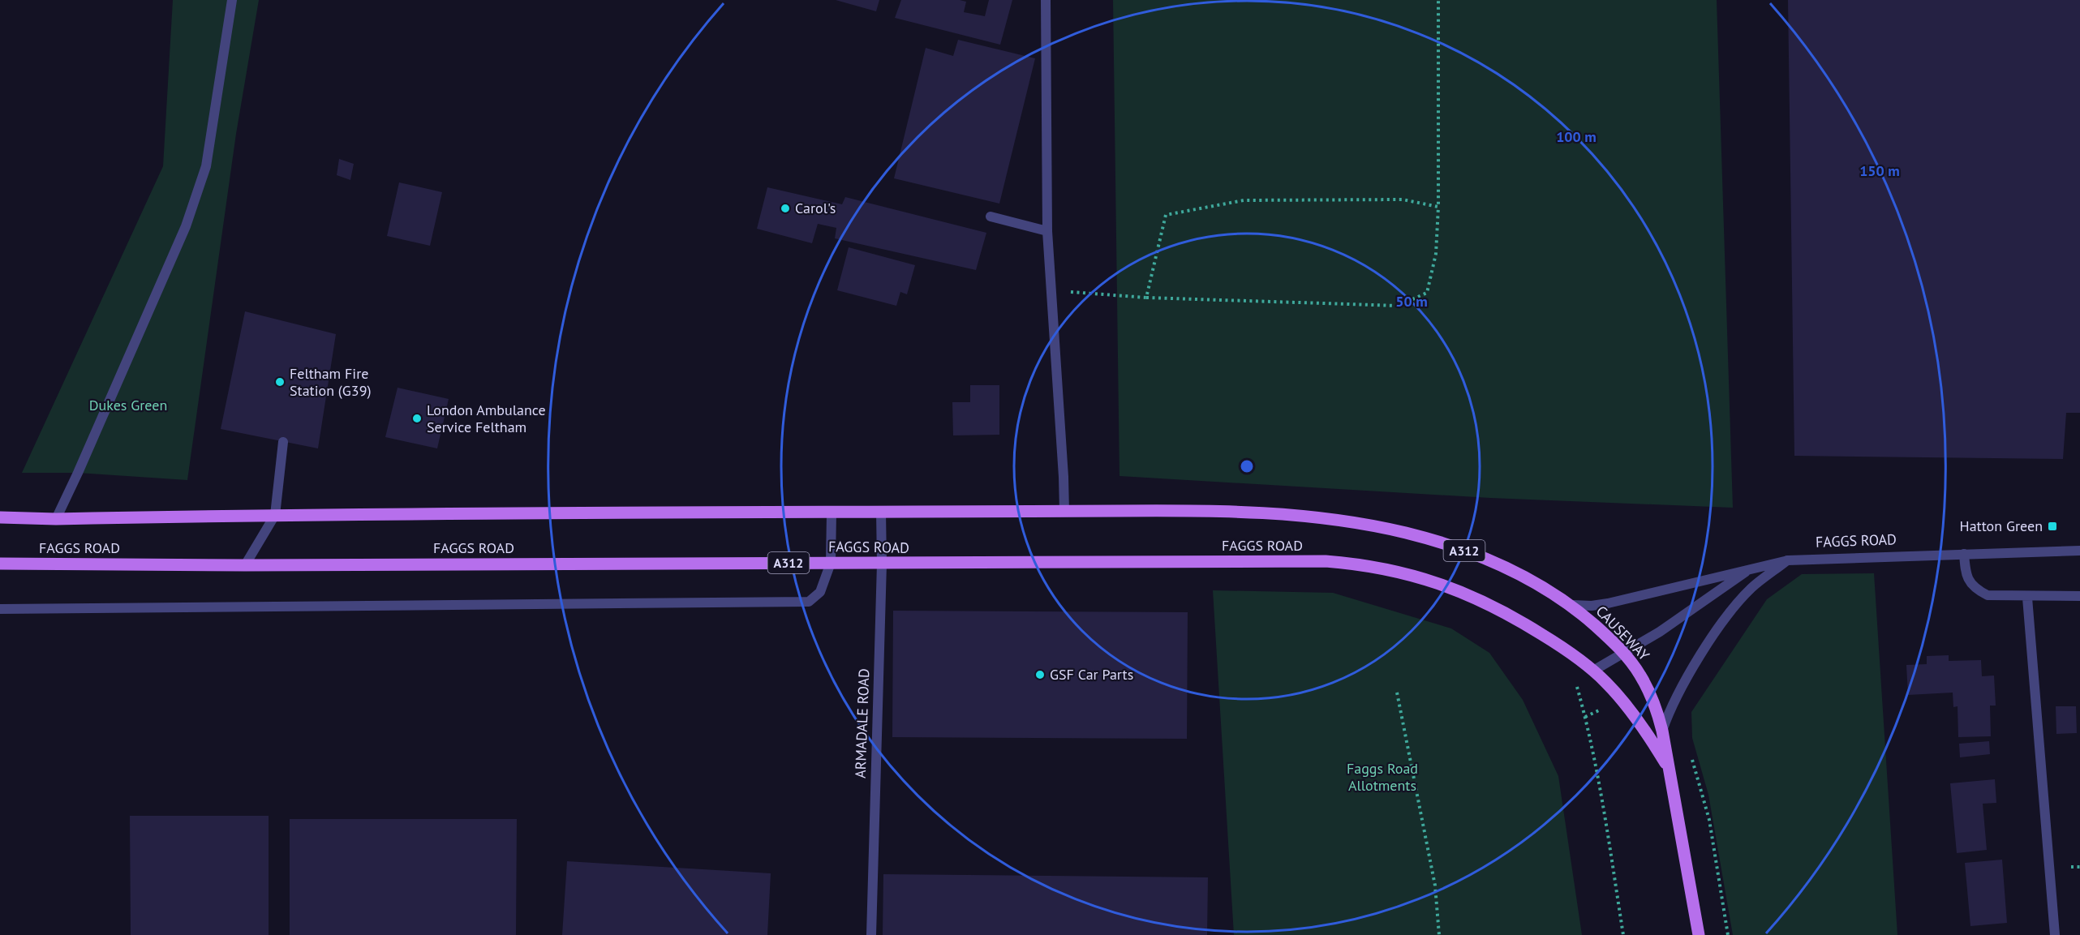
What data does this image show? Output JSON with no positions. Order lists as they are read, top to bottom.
{
  "streets": {
    "main road": ["FAGGS ROAD", "A312", "CAUSEWAY"],
    "street": ["ARMADALE ROAD"]
  },
  "crossings": [
    ["FAGGS ROAD", "CAUSEWAY"],
    ["FAGGS ROAD", "ARMADALE ROAD"]
  ],
  "parks": ["Dukes Green", "Faggs Road Allotments"],
  "places": {
    "other": [
      "Carol's",
      "Feltham Fire Station (G39)",
      "London Ambulance Service Feltham",
      "GSF Car Parts"
    ],
    "transit": ["Hatton Green"]
  },
  "rings": ["100 m", "150 m", "50 m"]
}
